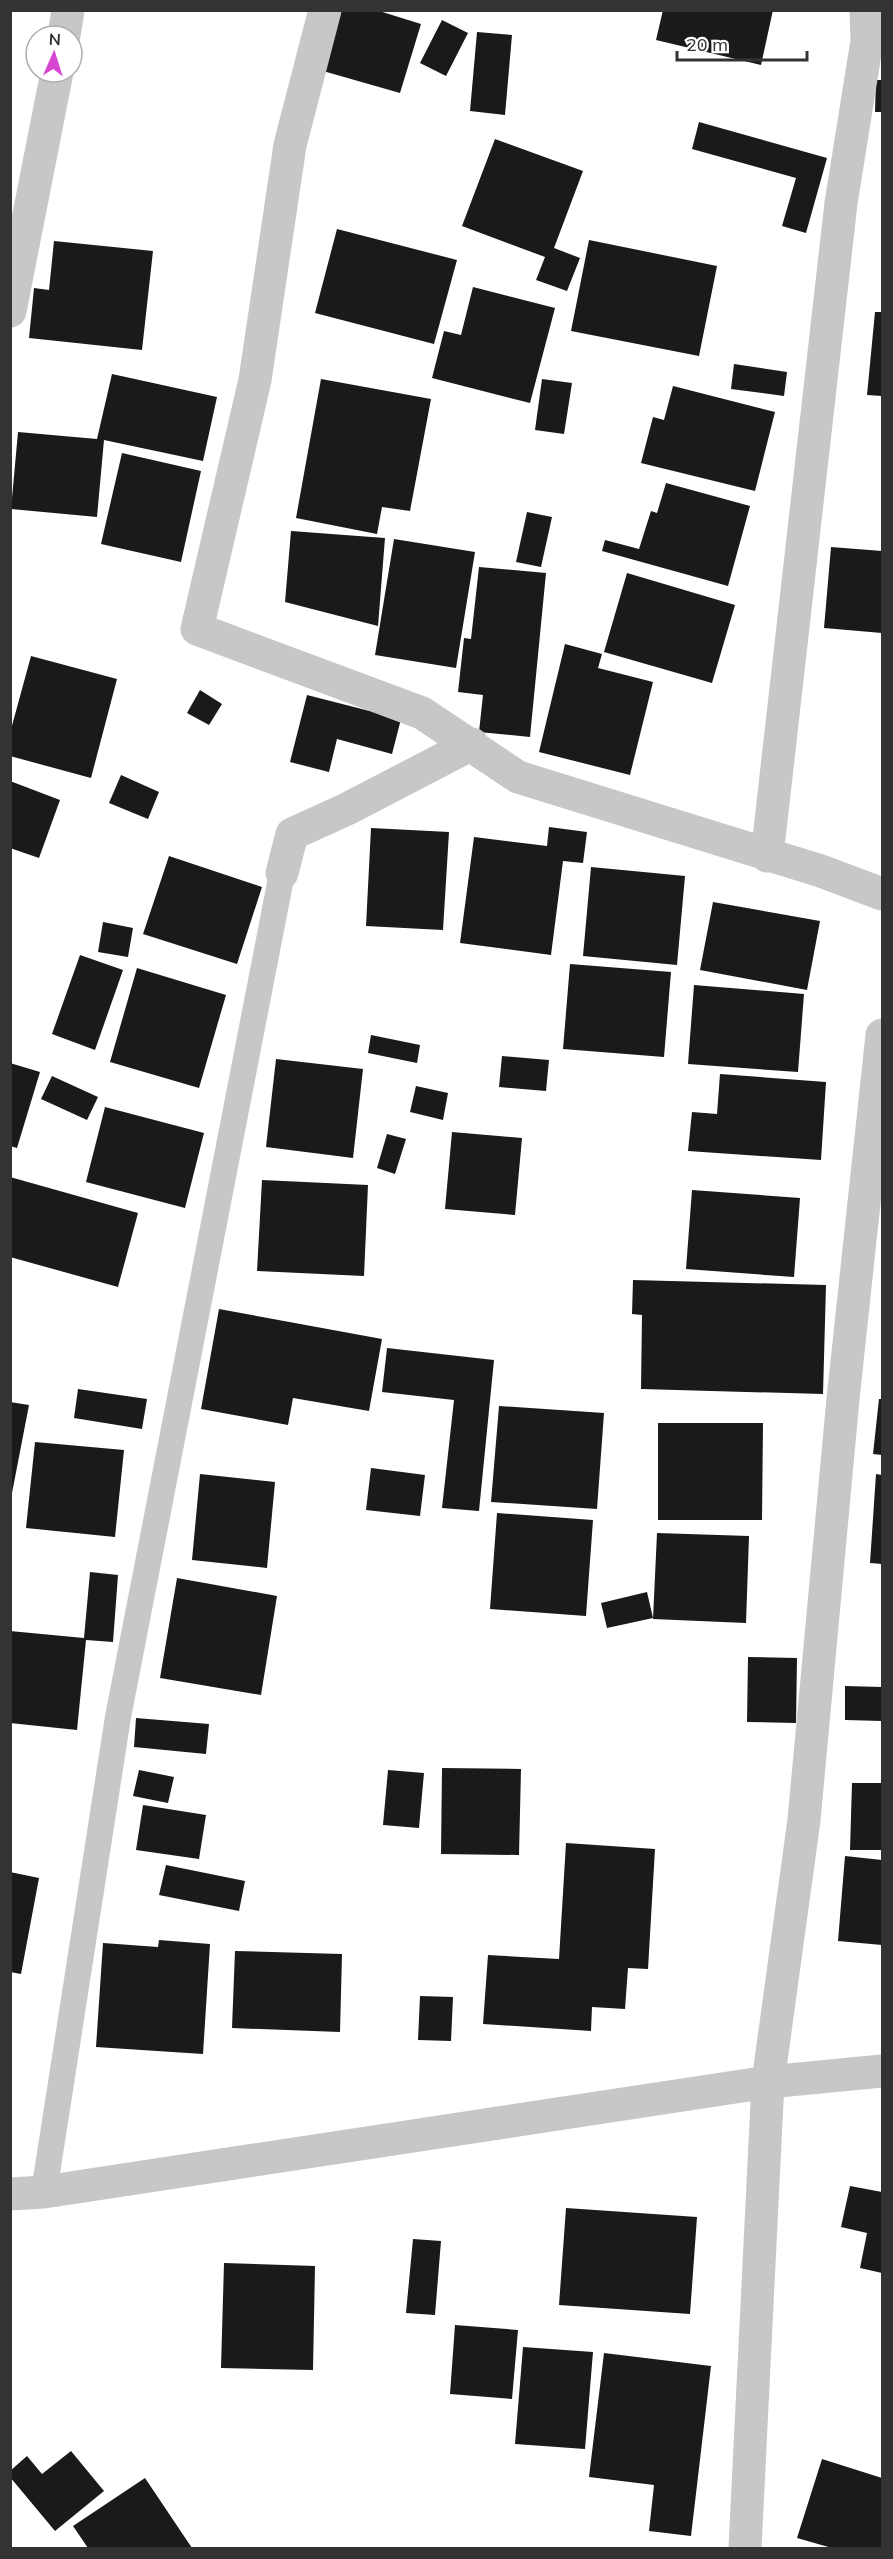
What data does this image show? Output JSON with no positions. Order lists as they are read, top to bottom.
{
  "scale_bar": "20 m",
  "north": "top"
}
